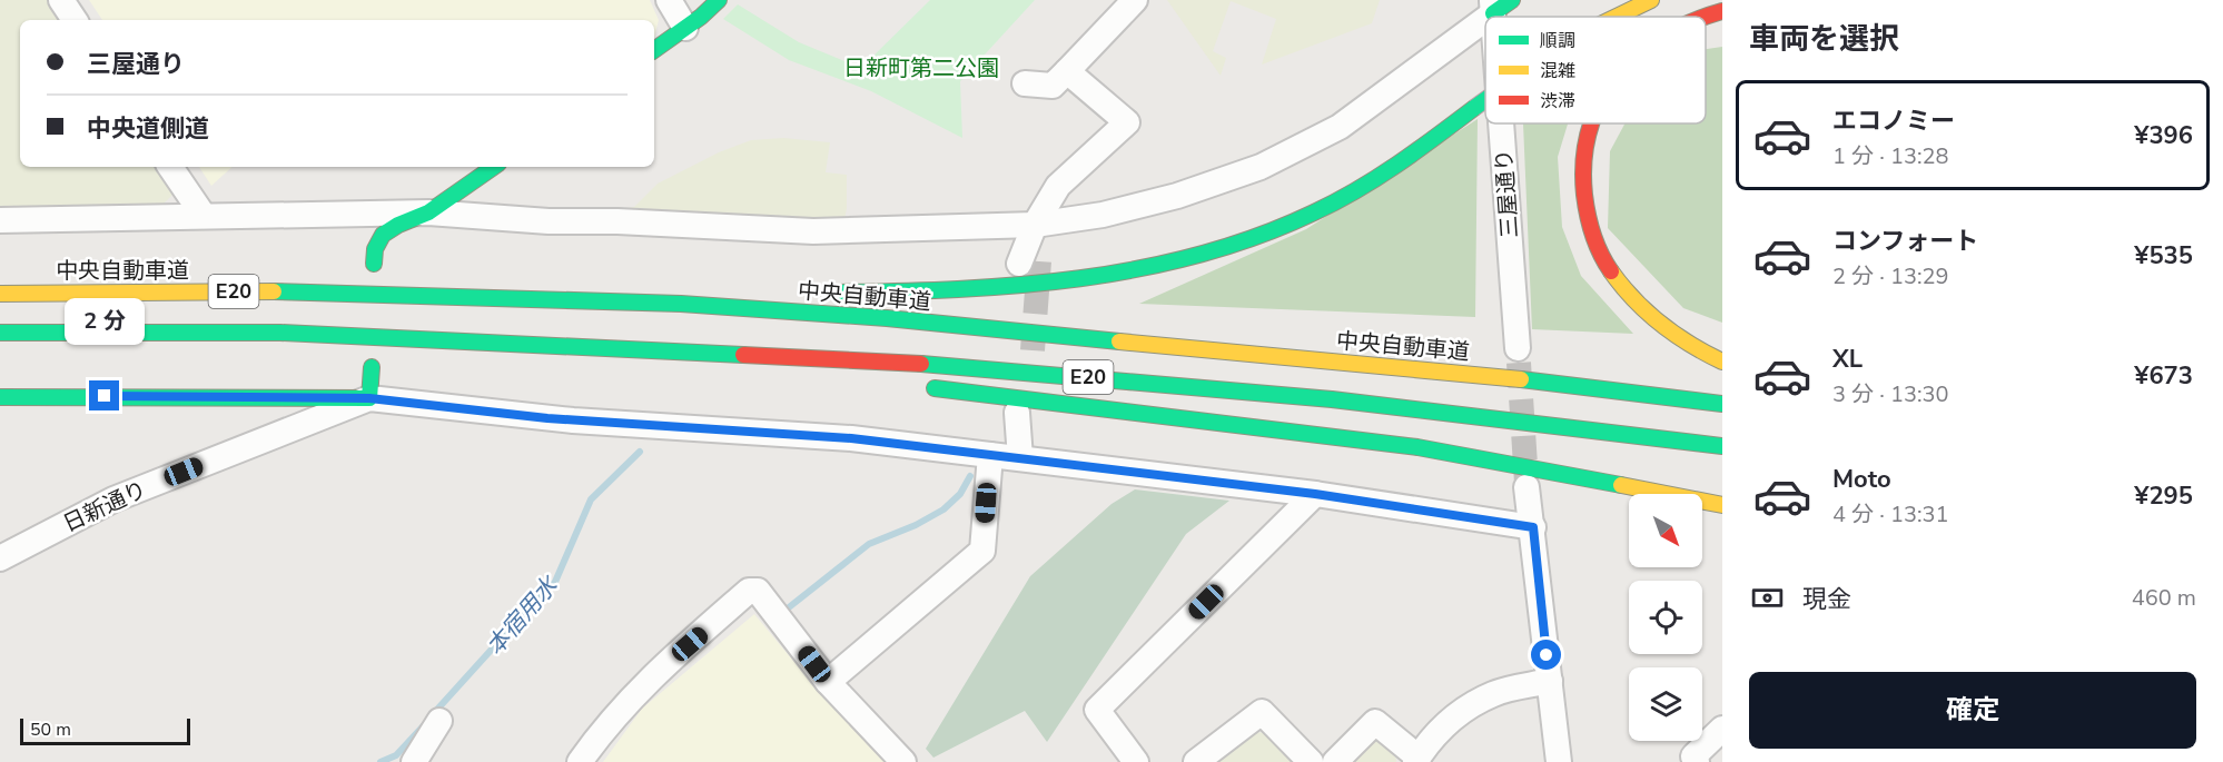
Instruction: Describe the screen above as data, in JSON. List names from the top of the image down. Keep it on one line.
{"streets":{"main road":["中央自動車道","E20"],"street":["三屋通り","日新通り"]},"water":["本宿用水"],"parks":["日新町第二公園"],"legend":["順調","混雑","渋滞"],"scale_bar":"50 m","north":"bottom right","page":{"heading":"車両を選択","banner":["三屋通り","中央道側道"],"list":[{"name":"エコノミー","note":"1 分 · 13:28","value":"¥396"},{"name":"コンフォート","note":"2 分 · 13:29","value":"¥535"},{"name":"XL","note":"3 分 · 13:30","value":"¥673"},{"name":"Moto","note":"4 分 · 13:31","value":"¥295"}],"bubble":"2 分","pay":["現金","460 m"],"buttons":"確定","scale":"50 m"}}
